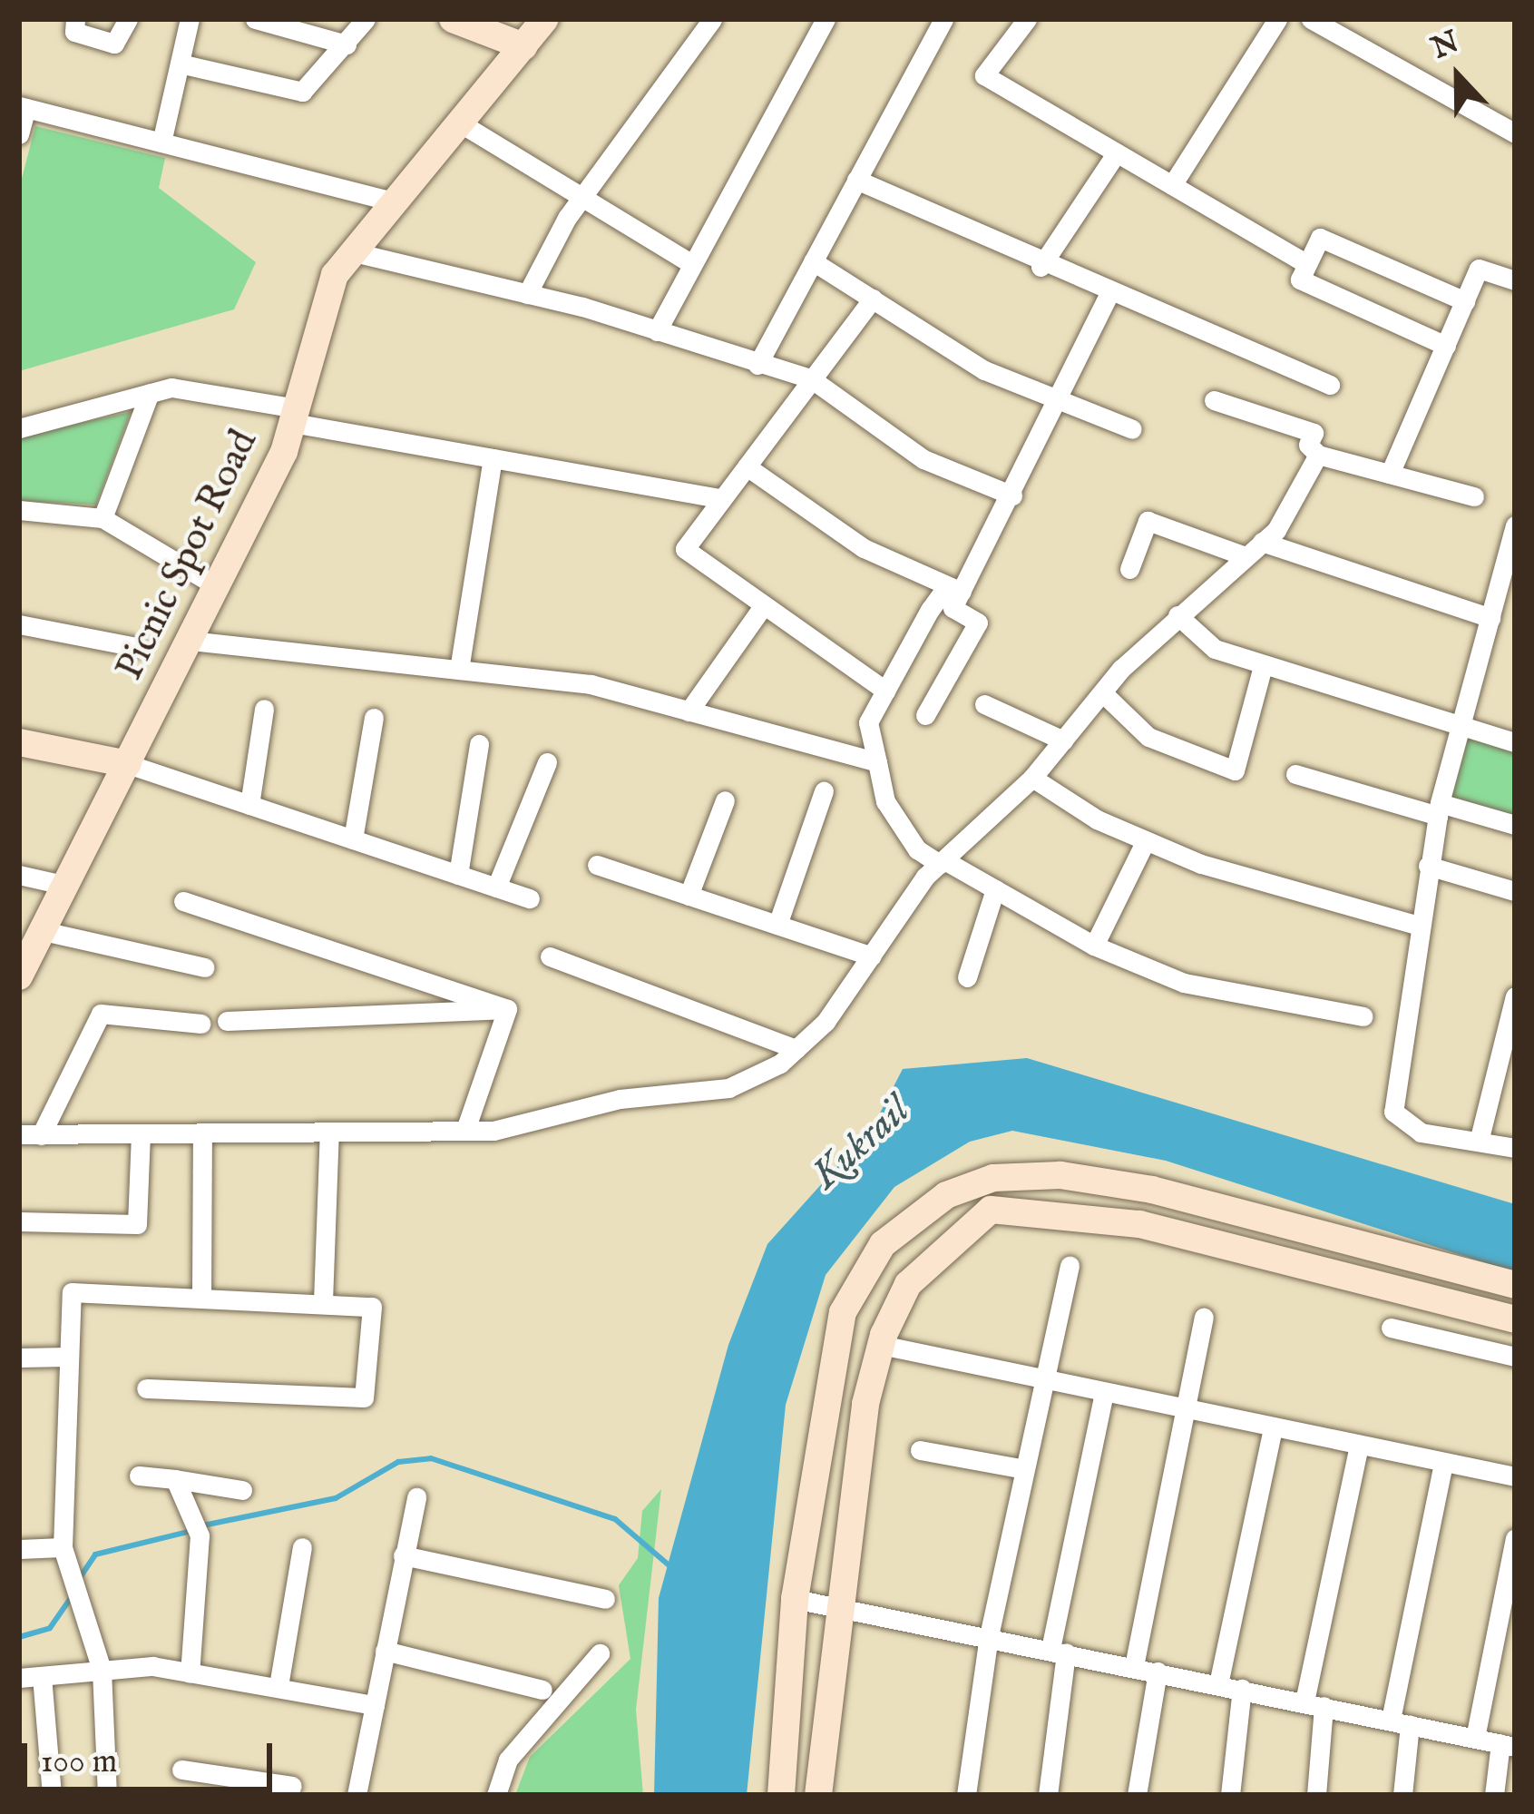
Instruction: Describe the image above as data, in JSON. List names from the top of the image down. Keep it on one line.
{"streets":{"street":["Picnic Spot Road"]},"water":["Kukrail"],"scale_bar":"100 m","north":"top"}
